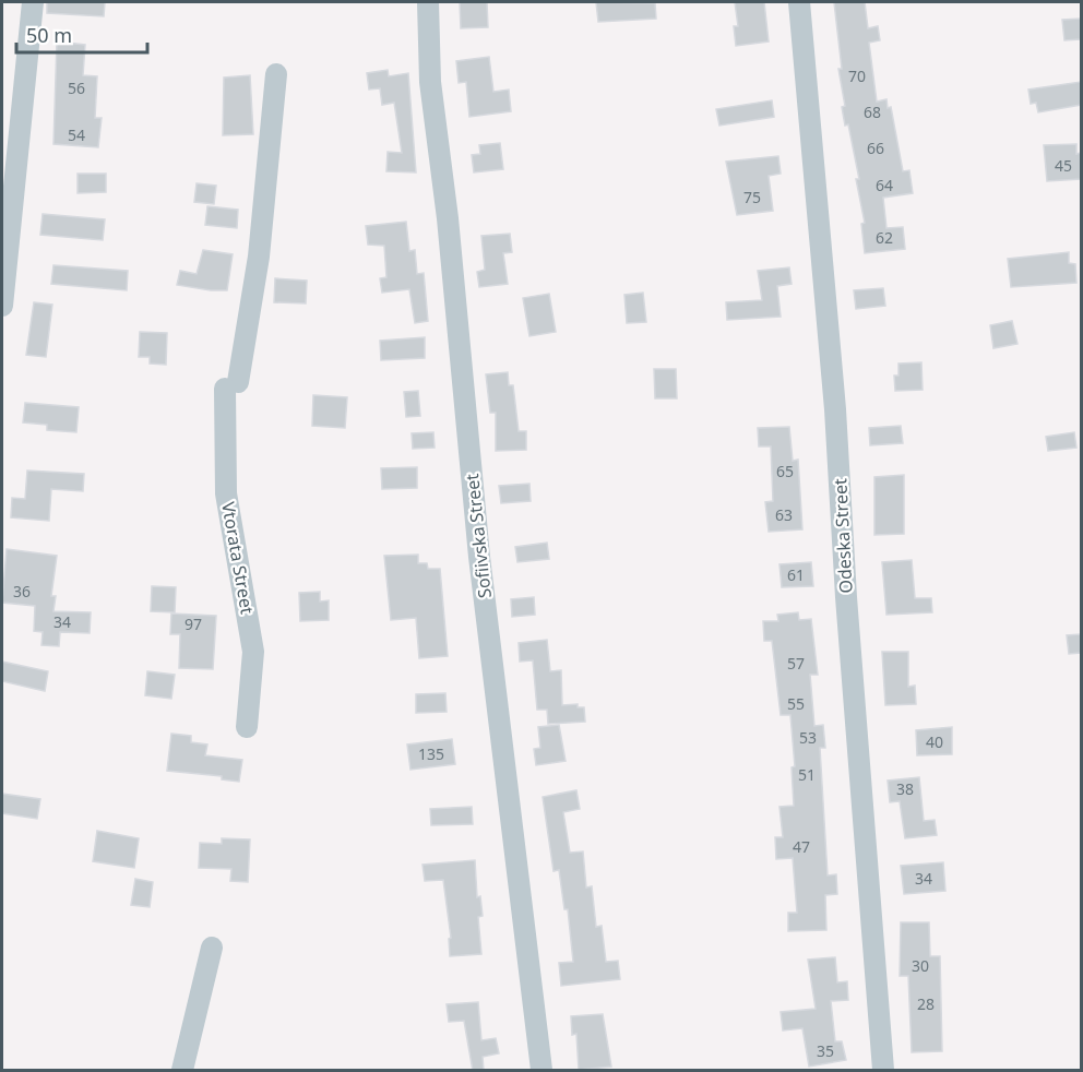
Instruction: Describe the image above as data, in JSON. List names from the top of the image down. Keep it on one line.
{"streets":{"street":["Sofiivska Street","Odeska Street","Vtorata Street"]},"house_numbers":["70","56","68","54","66","45","64","75","62","65","63","61","36","34","97","57","55","53","40","135","51","38","47","34","30","28","35"],"scale_bar":"50 m"}
